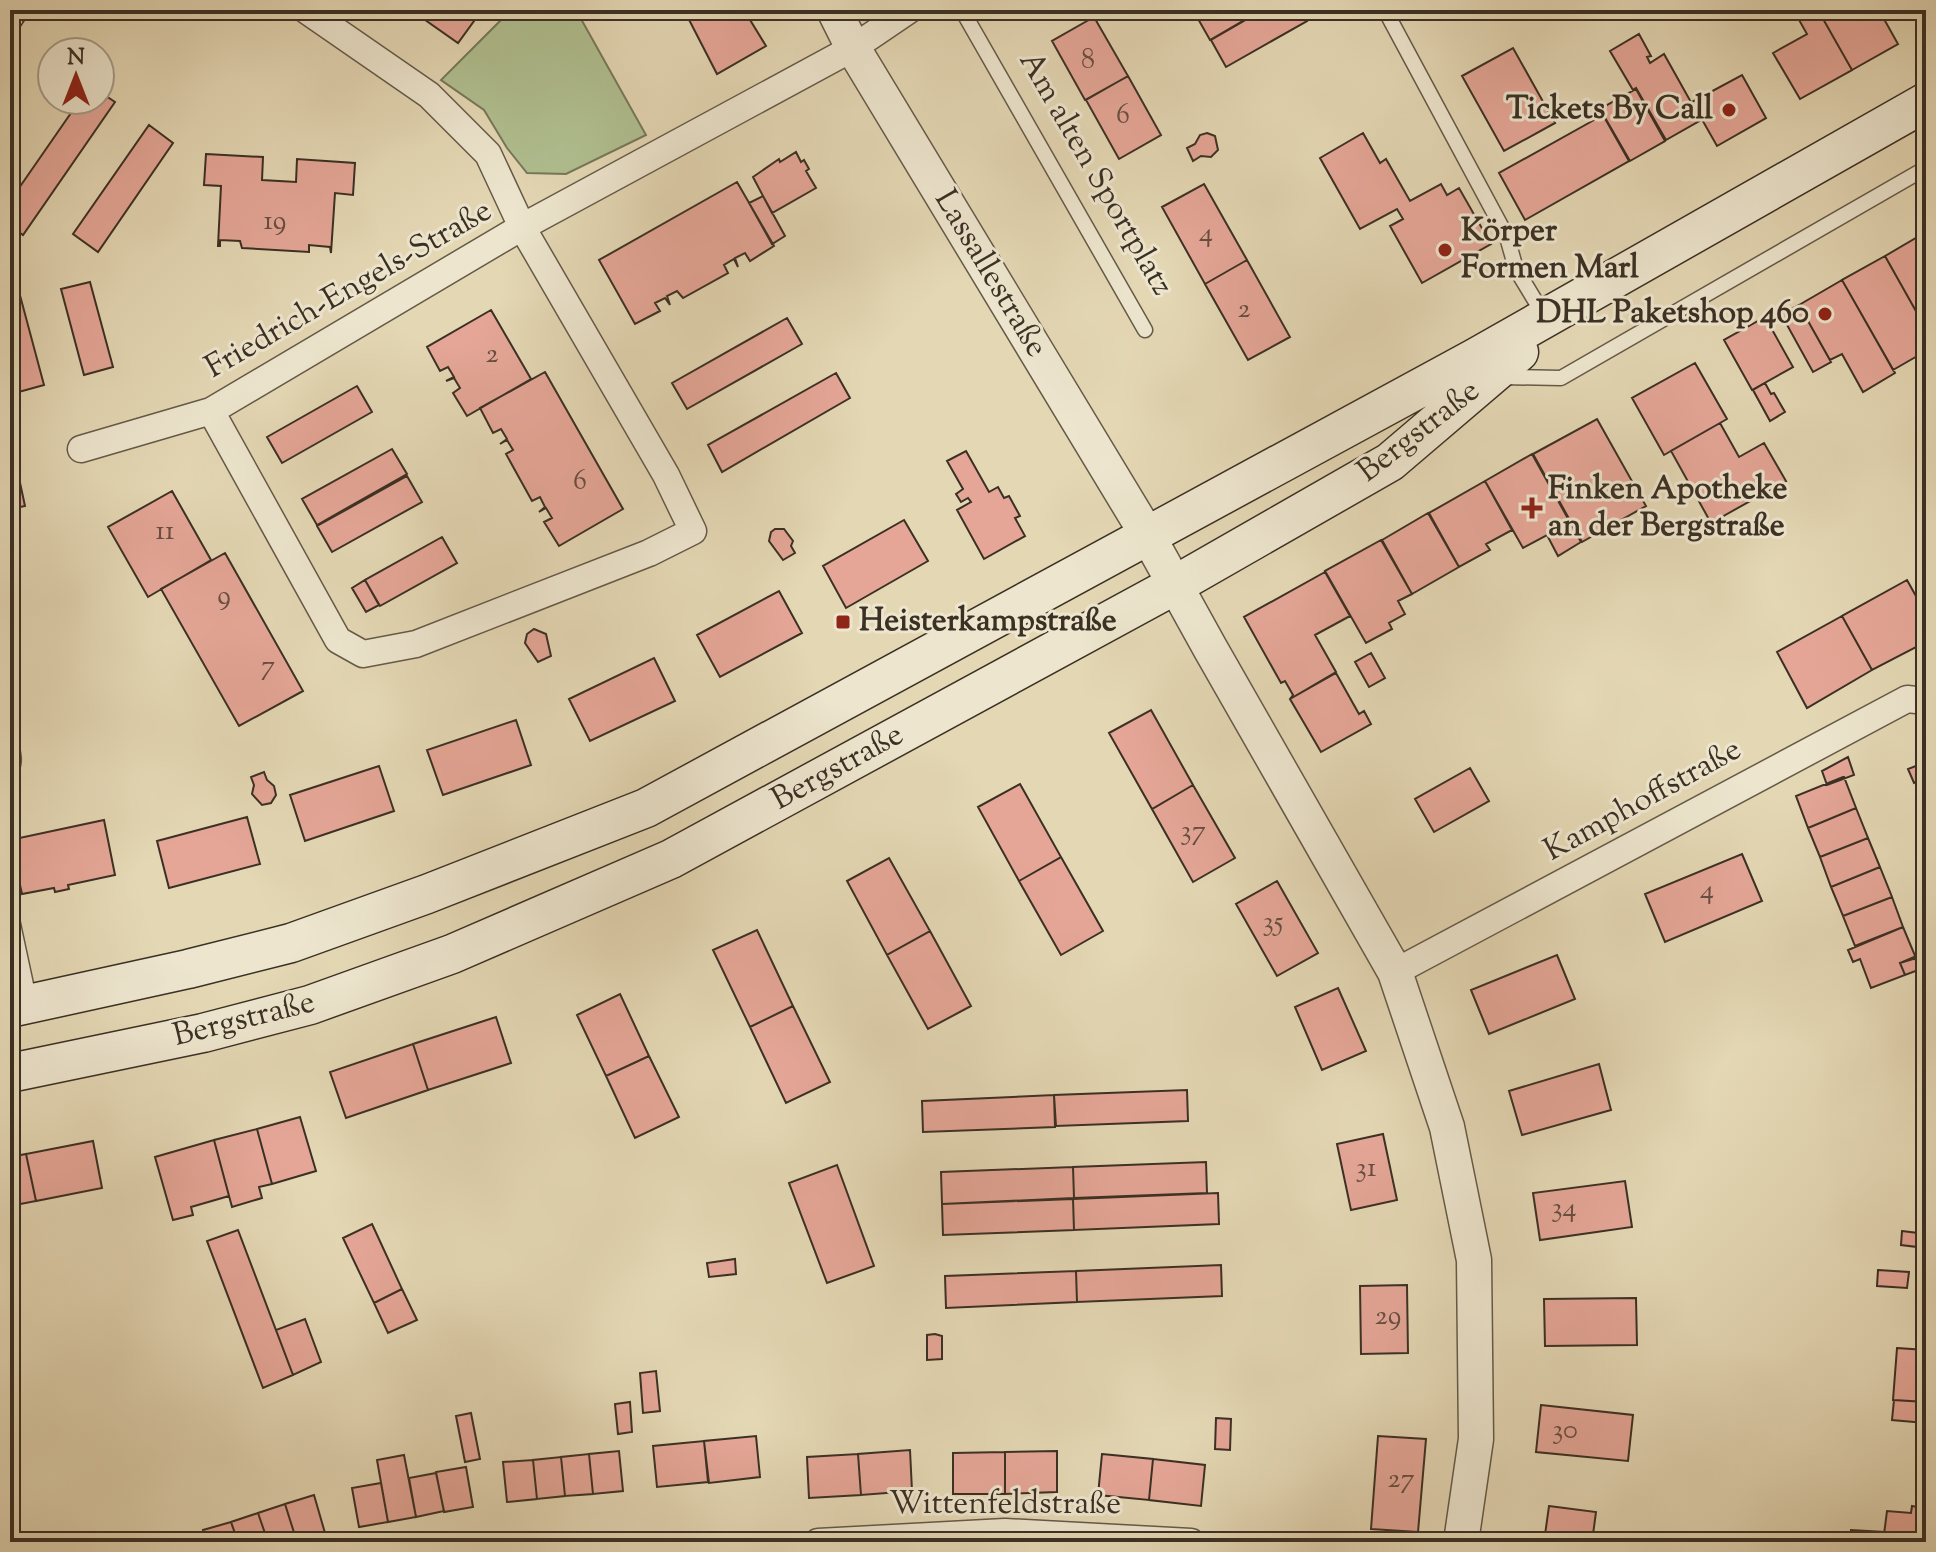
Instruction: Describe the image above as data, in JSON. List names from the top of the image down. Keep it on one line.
{"streets":{"main road":["Bergstraße"],"street":["Lassallestraße","Friedrich-Engels-Straße","Kamphoffstraße","Wittenfeldstraße"],"lane":["Am alten Sportplatz"]},"crossings":[["Lassallestraße","Friedrich-Engels-Straße"],["Lassallestraße","Bergstraße"]],"places":{"other":["Tickets By Call","Körper Formen Marl","DHL Paketshop 460"],"health":["Finken Apotheke an der Bergstraße"],"transit":["Heisterkampstraße"]},"house_numbers":["8","6","19","4","2","2","6","11","9","7","37","4","35","31","34","29","30","27"],"north":"top"}
